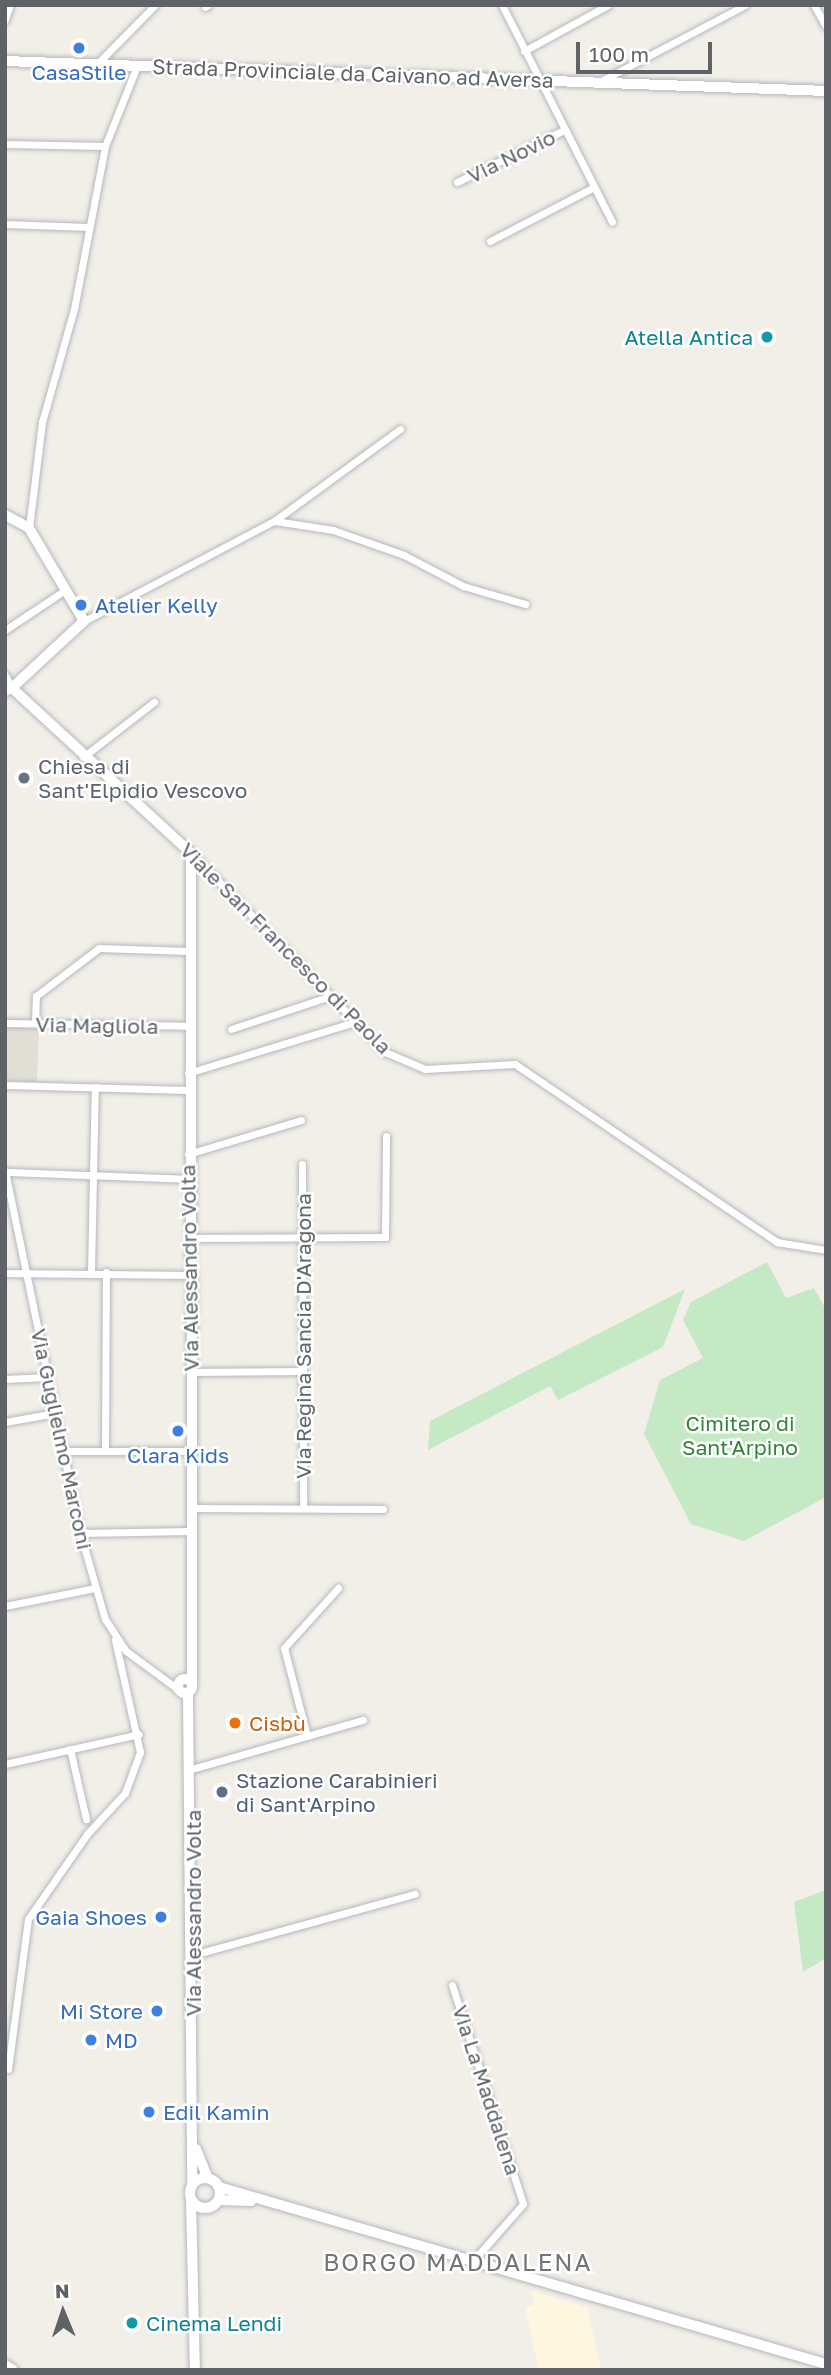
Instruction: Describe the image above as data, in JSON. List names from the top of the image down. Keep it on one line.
{"streets":{"street":["Strada Provinciale da Caivano ad Aversa","Via Novio","Viale San Francesco di Paola","Via Magliola","Via Alessandro Volta","Via Regina Sancia D'Aragona","Via Guglielmo Marconi","Via La Maddalena"]},"crossings":[["Viale San Francesco di Paola","Via Alessandro Volta"],["Via Magliola","Via Alessandro Volta"],["Via Alessandro Volta","Via Guglielmo Marconi"]],"districts":["BORGO MADDALENA"],"parks":["Cimitero di Sant'Arpino"],"places":["CasaStile","Atella Antica","Atelier Kelly","Chiesa di Sant'Elpidio Vescovo","Clara Kids","Cisbù","Stazione Carabinieri di Sant'Arpino","Gaia Shoes","Mi Store","MD","Edil Kamin","Cinema Lendi"],"scale_bar":"100 m","north":"top"}
